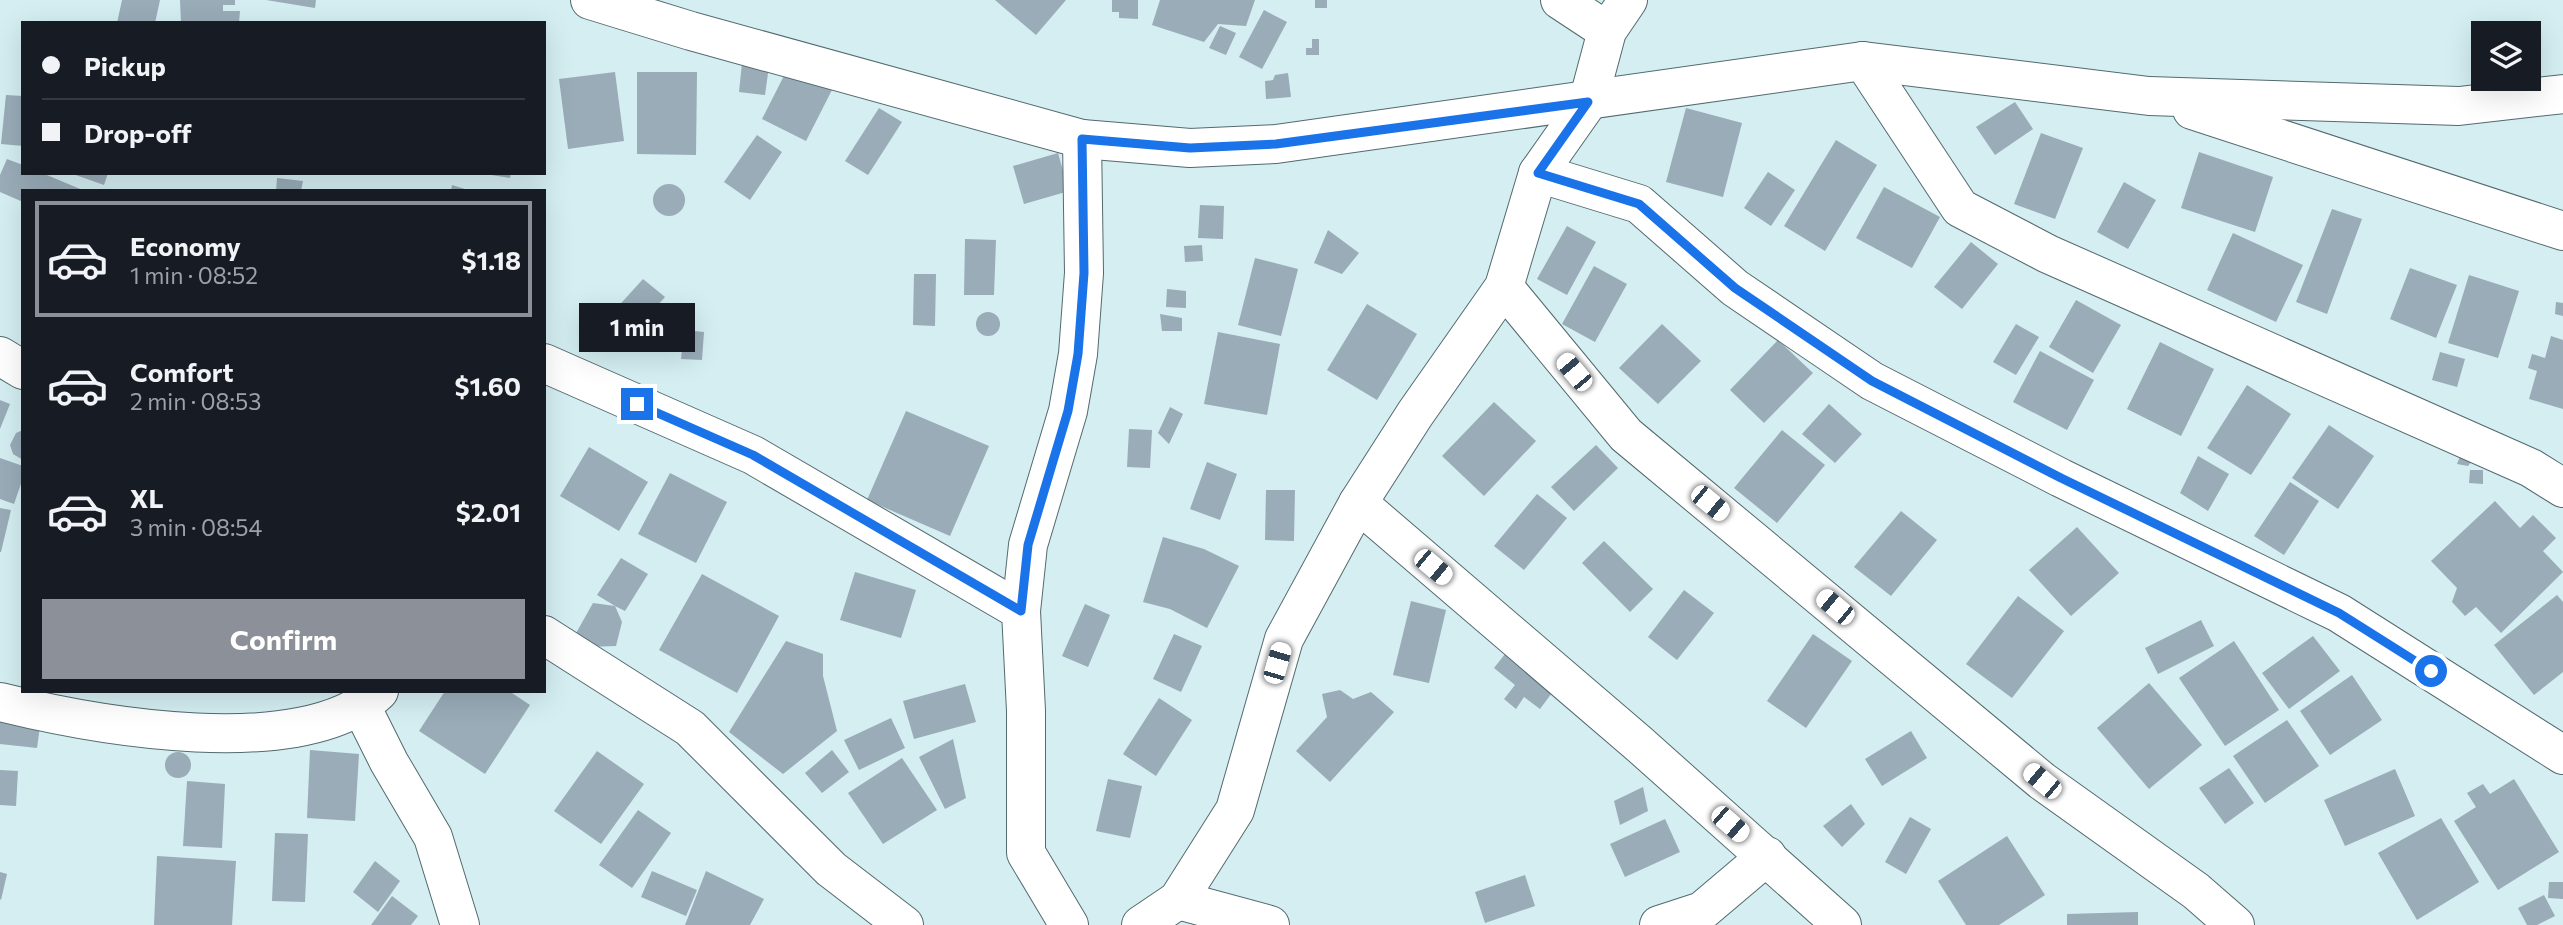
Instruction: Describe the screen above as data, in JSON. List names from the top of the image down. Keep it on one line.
{"page":{"banner":["Pickup","Drop-off"],"list":[{"name":"Economy","note":"1 min · 08:52","value":"$1.18"},{"name":"Comfort","note":"2 min · 08:53","value":"$1.60"},{"name":"XL","note":"3 min · 08:54","value":"$2.01"}],"bubble":"1 min","buttons":"Confirm"}}
